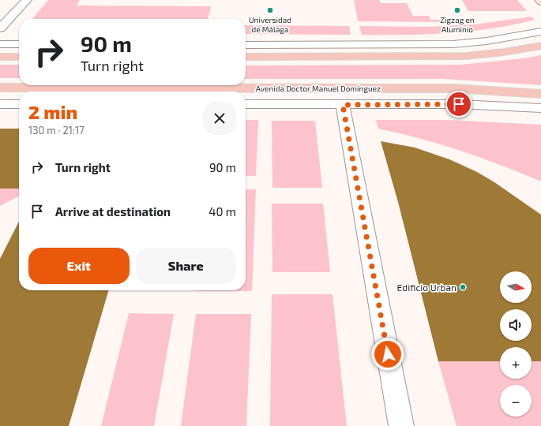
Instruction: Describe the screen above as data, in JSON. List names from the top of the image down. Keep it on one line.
{"streets":{"main road":["Avenida Doctor Manuel Domínguez"]},"places":["Universidad de Málaga","Zigzag en Aluminio","Edificio Urban"],"north":"right","page":{"turn":["90 m","Turn right"],"heading":["2 min","130 m · 21:17"],"list":[{"name":"Turn right","value":"90 m"},{"name":"Arrive at destination","value":"40 m"}],"buttons":["Exit","Share"],"map_buttons":["+","−"]}}
